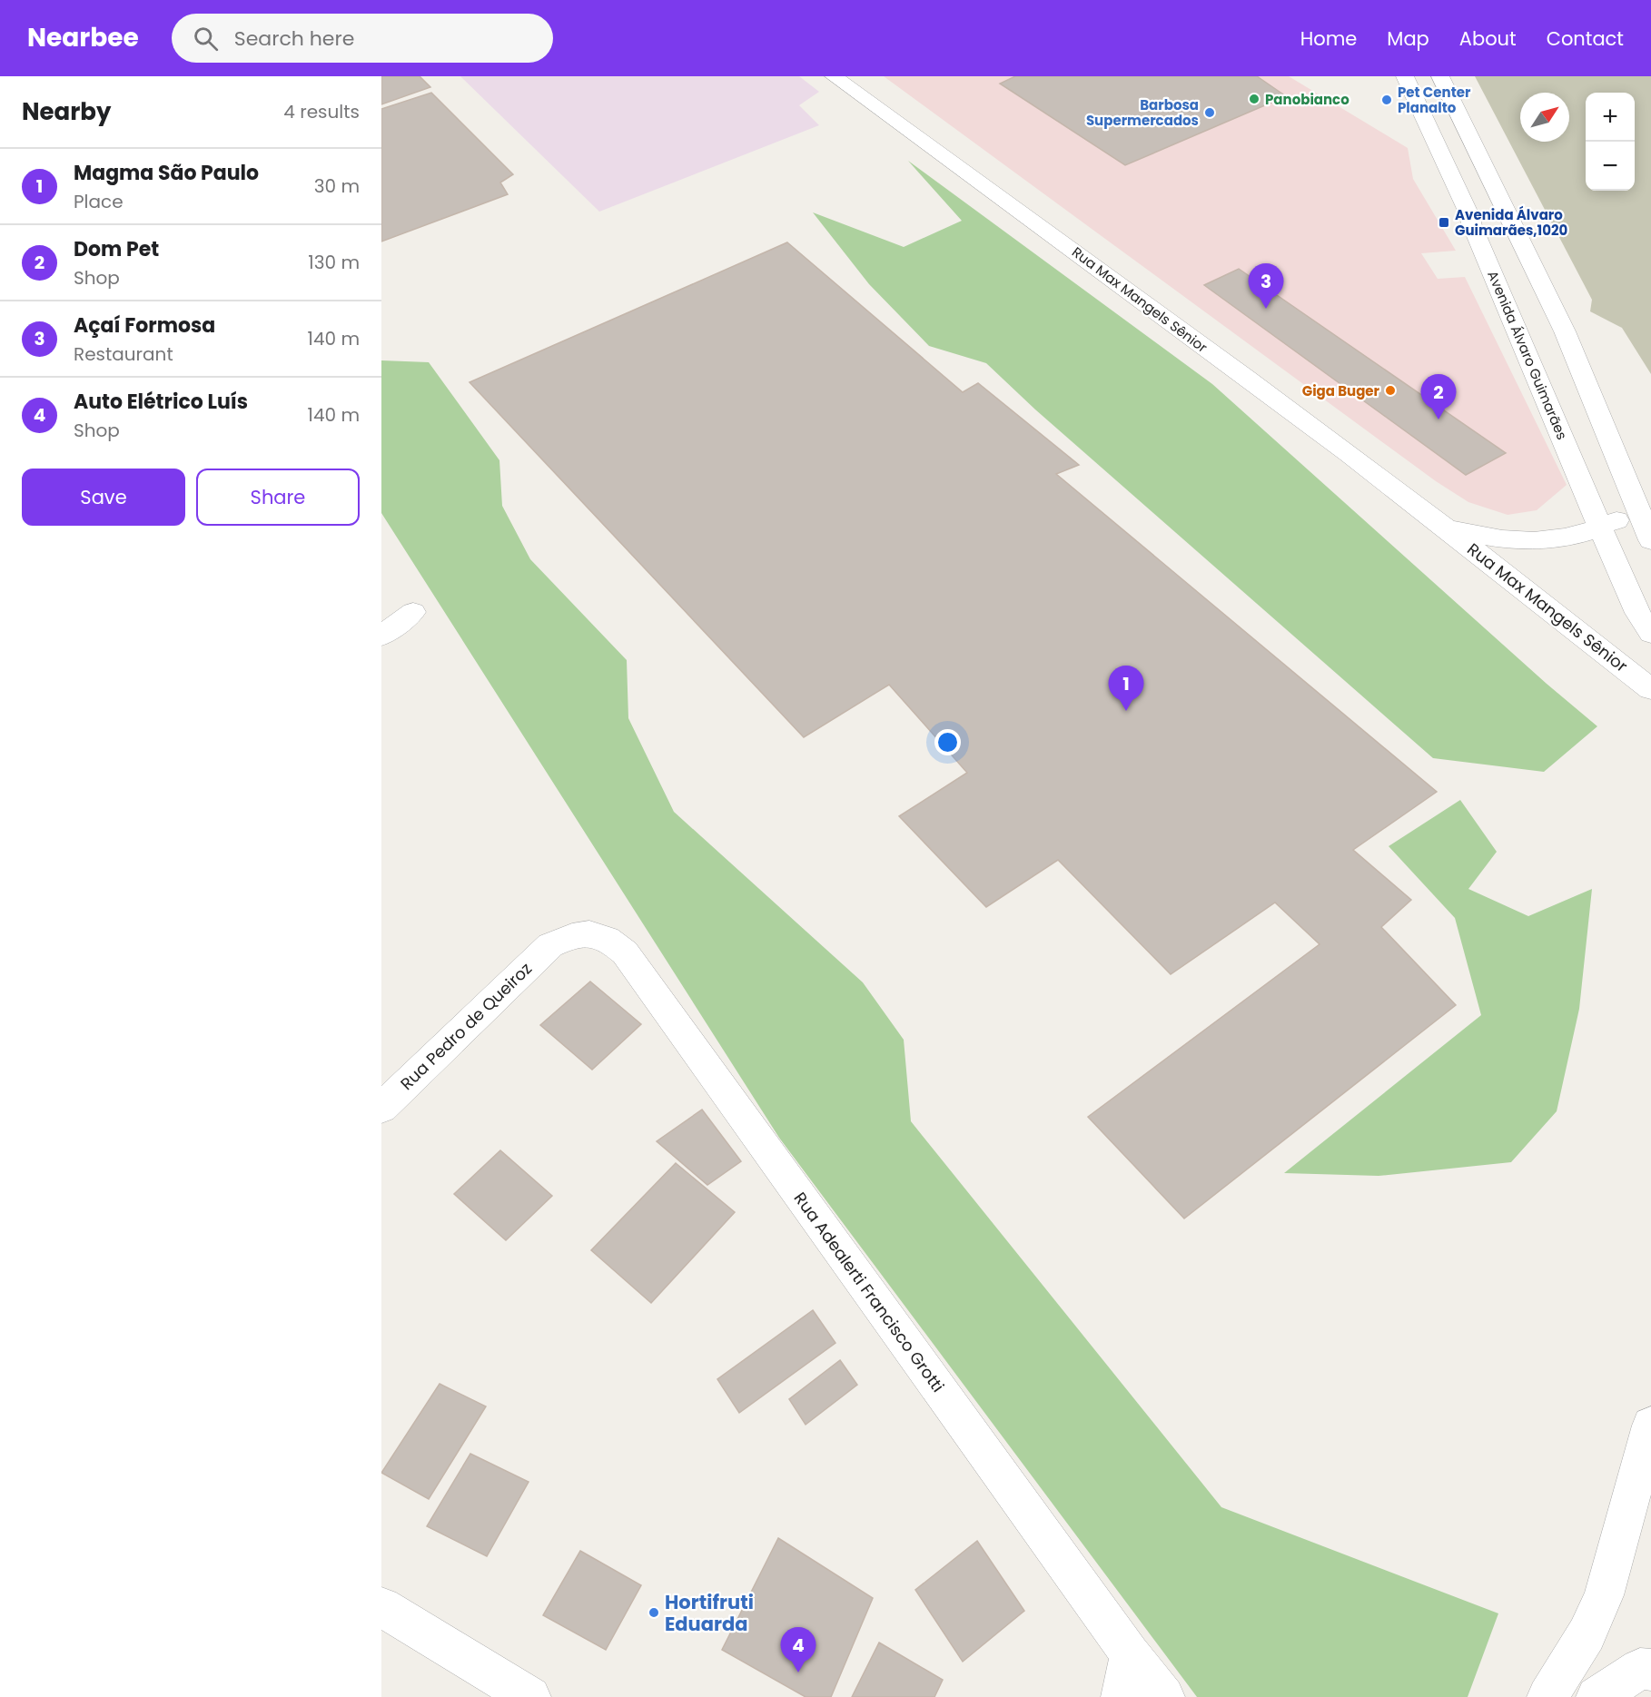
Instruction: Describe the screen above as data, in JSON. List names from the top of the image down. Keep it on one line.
{"streets":{"street":["Rua Max Mangels Sênior","Avenida Álvaro Guimarães","Rua Pedro de Queiroz","Rua Adealerti Francisco Grotti"]},"crossings":[["Rua Max Mangels Sênior","Avenida Álvaro Guimarães"],["Rua Pedro de Queiroz","Rua Adealerti Francisco Grotti"]],"places":{"other":["Panobianco","Pet Center Planalto","Barbosa Supermercados","Giga Buger","Hortifruti Eduarda"],"transit":["Avenida Álvaro Guimarães,1020"]},"north":"top right","page":{"header":"Nearbee","search":"Search here","nav":["Home","Map","About","Contact"],"heading":["Nearby","4 results"],"map_buttons":["+","−"],"list":[{"mark":"1","name":"Magma São Paulo","note":"Place","value":"30 m"},{"mark":"2","name":"Dom Pet","note":"Shop","value":"130 m"},{"mark":"3","name":"Açaí Formosa","note":"Restaurant","value":"140 m"},{"mark":"4","name":"Auto Elétrico Luís","note":"Shop","value":"140 m"}],"pins":["3","2","1","4"],"buttons":["Save","Share"]}}
